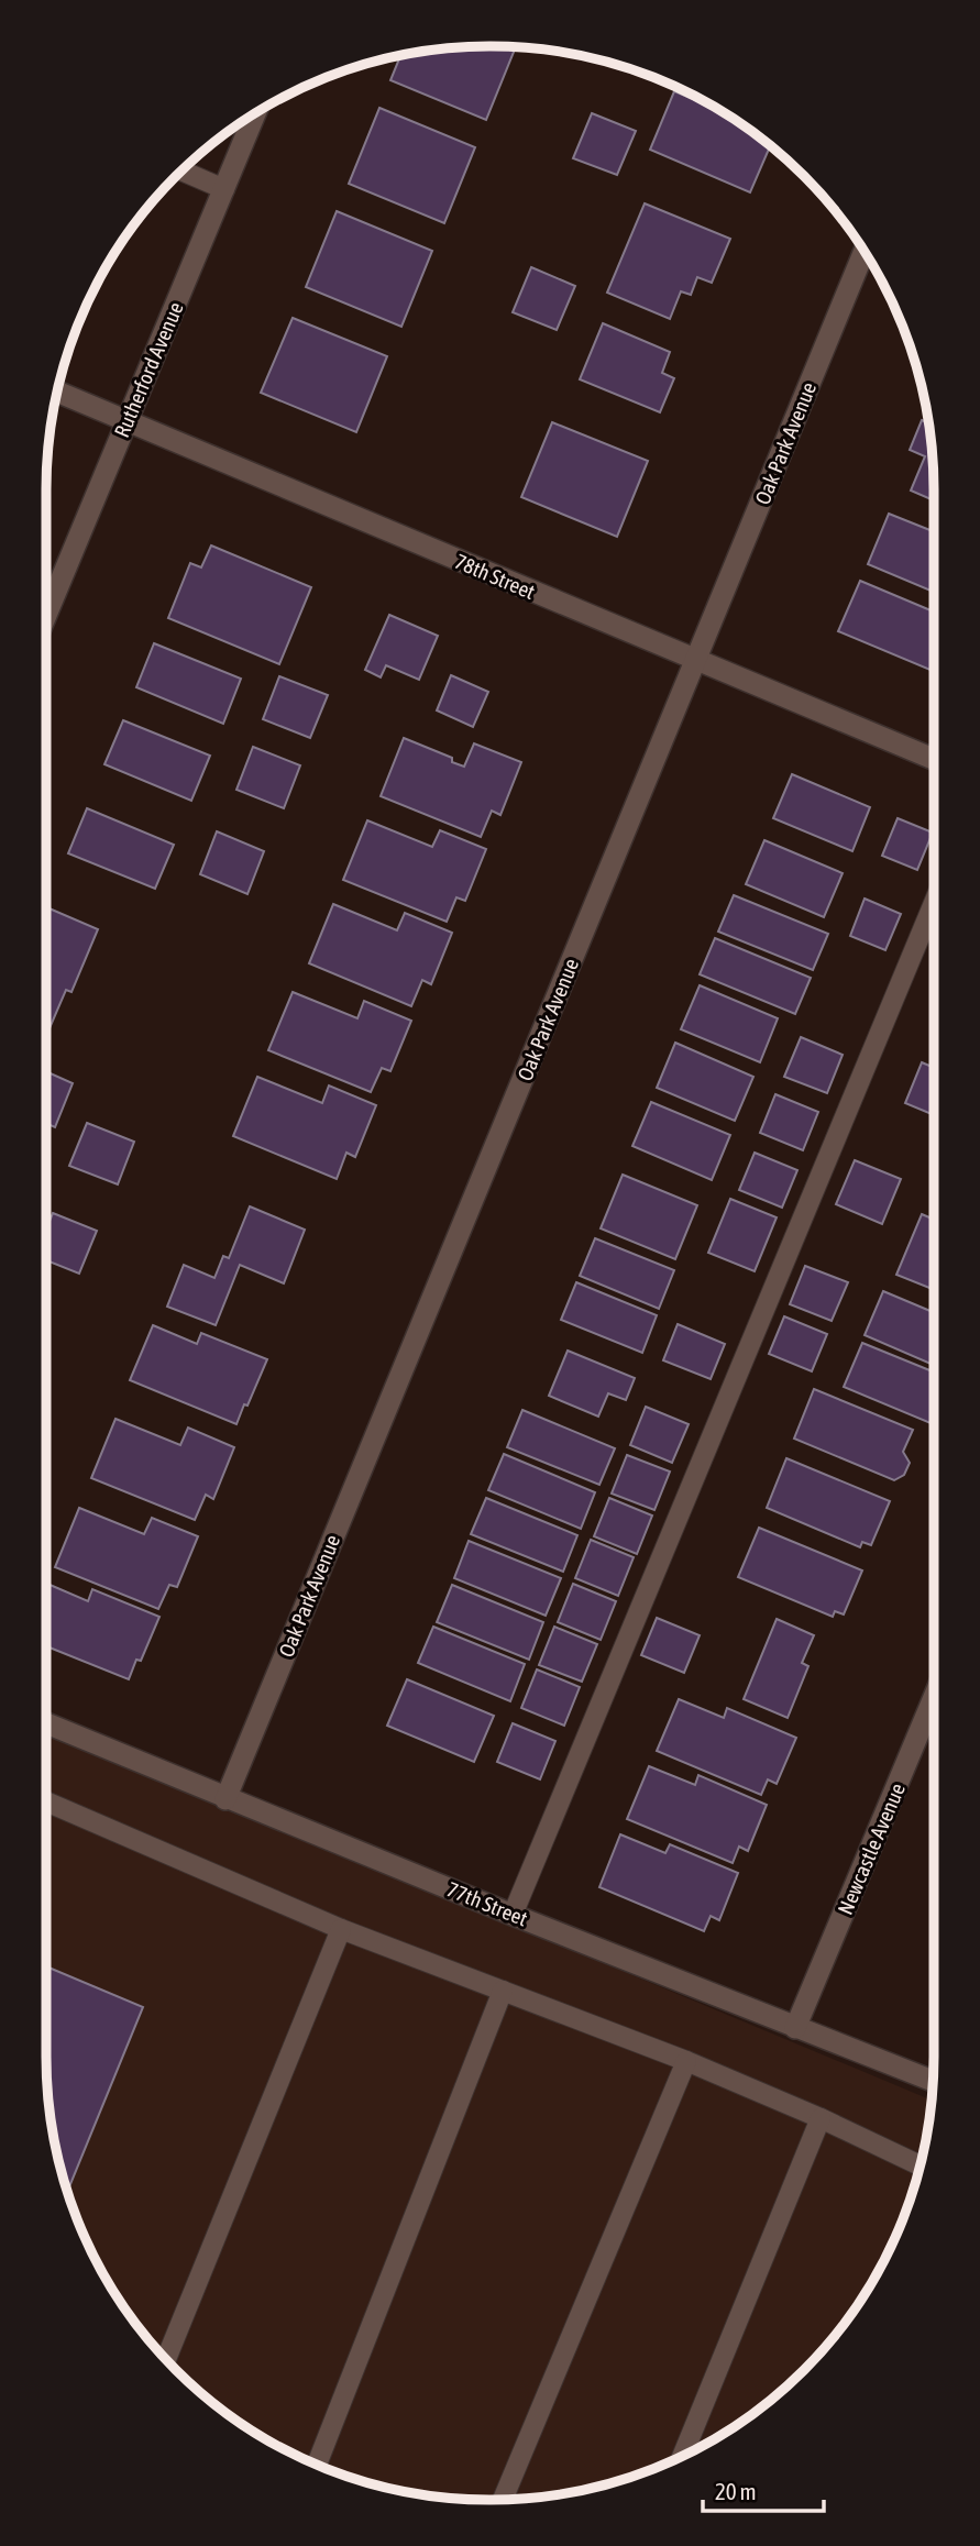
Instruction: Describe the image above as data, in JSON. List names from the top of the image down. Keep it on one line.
{"streets":{"street":["Rutherford Avenue","Oak Park Avenue","78th Street","Newcastle Avenue","77th Street"]},"crossings":[["Rutherford Avenue","78th Street"],["Oak Park Avenue","78th Street"],["Oak Park Avenue","77th Street"],["Newcastle Avenue","77th Street"]],"scale_bar":"20 m"}
